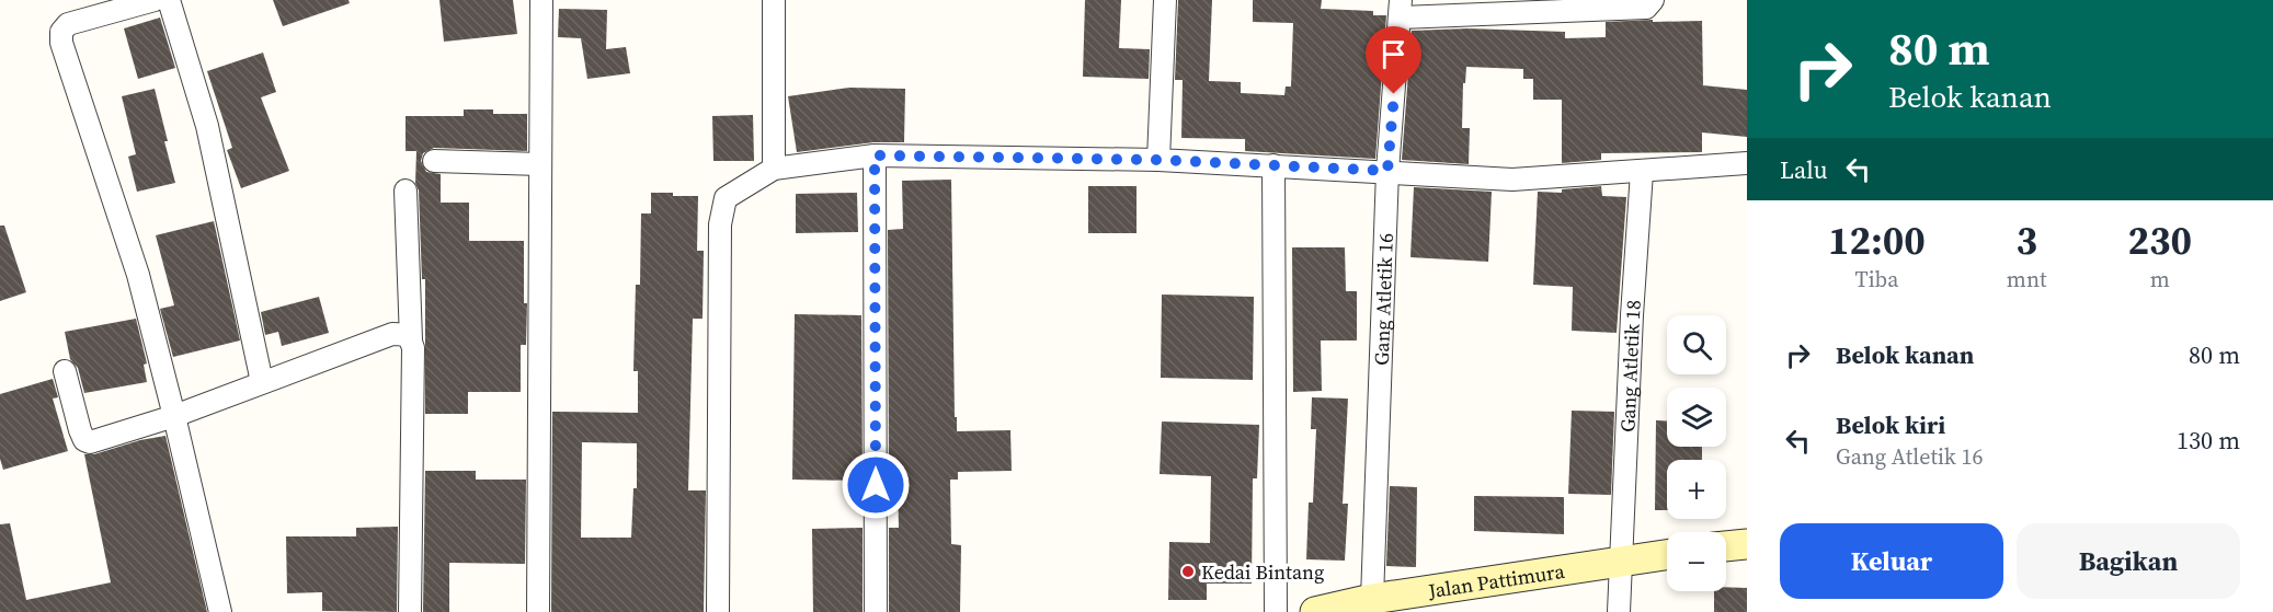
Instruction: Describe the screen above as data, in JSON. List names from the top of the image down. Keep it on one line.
{"streets":{"street":["Gang Atletik 16","Gang Atletik 18","Jalan Pattimura"]},"crossings":[["Gang Atletik 16","Jalan Pattimura"],["Gang Atletik 18","Jalan Pattimura"]],"places":["Kedai Bintang"],"page":{"turn":["80 m","Belok kanan"],"then":"Lalu","eta":["12:00","Tiba","3","mnt","230","m"],"list":[{"name":"Belok kanan","value":"80 m"},{"name":"Belok kiri","note":"Gang Atletik 16","value":"130 m"}],"map_buttons":["+","−"],"buttons":["Keluar","Bagikan"]}}
